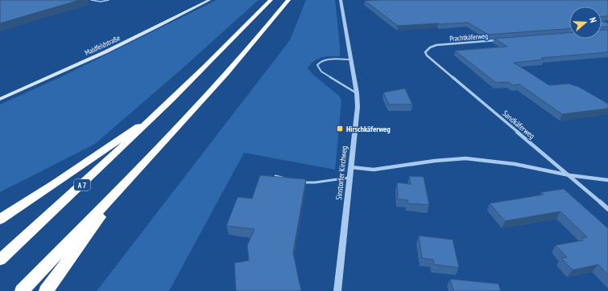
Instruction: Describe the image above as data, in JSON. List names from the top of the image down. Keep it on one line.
{"streets":{"highway":["A 7"],"main road":["Maldfeldstraße"],"street":["Prachtkäferweg","Sandkäferweg","Sinstorfer Kirchweg"]},"crossings":[["Prachtkäferweg","Sandkäferweg"]],"places":{"transit":["Hirschkäferweg"]},"north":"right"}
